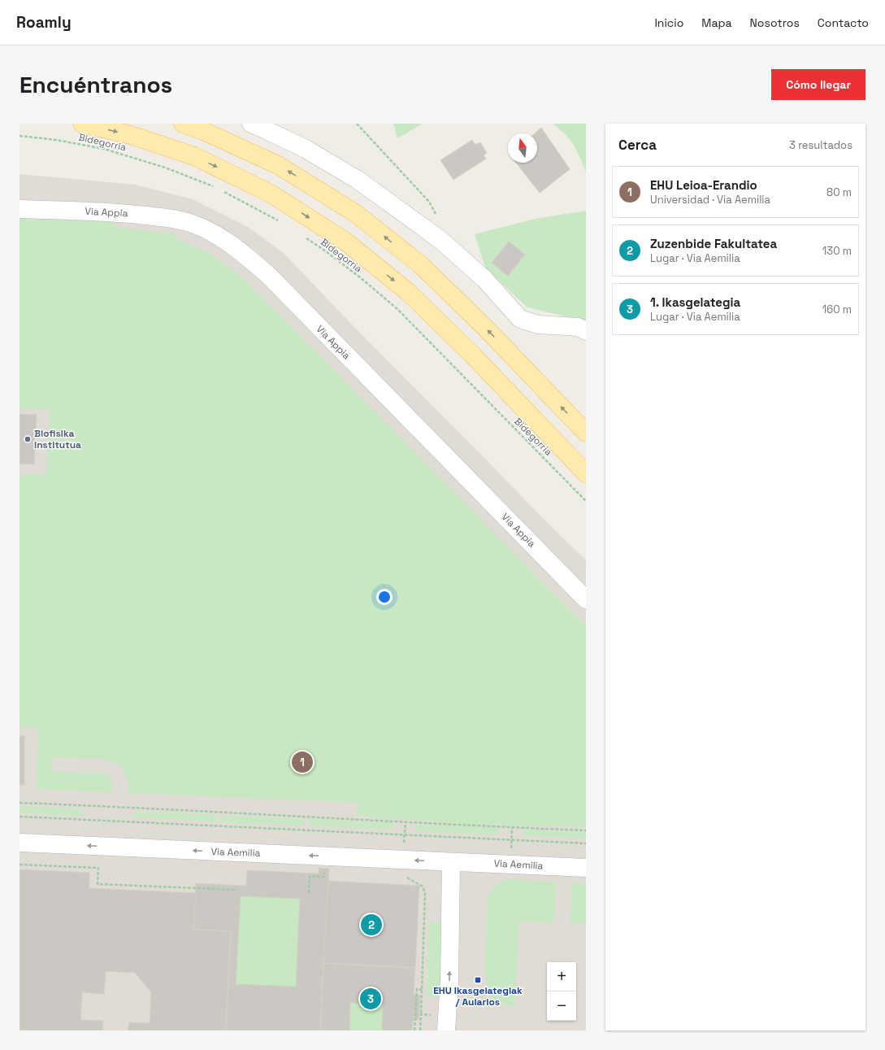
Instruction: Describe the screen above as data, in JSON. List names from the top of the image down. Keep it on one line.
{"streets":{"street":["Via Appia","Via Aemilia"],"path":["Bidegorria"]},"one_way":["Via Aemilia"],"places":{"other":["Biofisika Institutua"],"transit":["EHU Ikasgelategiak / Aularios"]},"north":"top","page":{"header":"Roamly","nav":["Inicio","Mapa","Nosotros","Contacto"],"buttons":"Cómo llegar","title":"Encuéntranos","heading":["Cerca","3 resultados"],"list":[{"mark":"1","name":"EHU Leioa-Erandio","note":"Universidad · Via Aemilia","value":"80 m"},{"mark":"2","name":"Zuzenbide Fakultatea","note":"Lugar · Via Aemilia","value":"130 m"},{"mark":"3","name":"1. Ikasgelategia","note":"Lugar · Via Aemilia","value":"160 m"}],"pins":["1","2","3"],"map_buttons":["+","−"]}}
